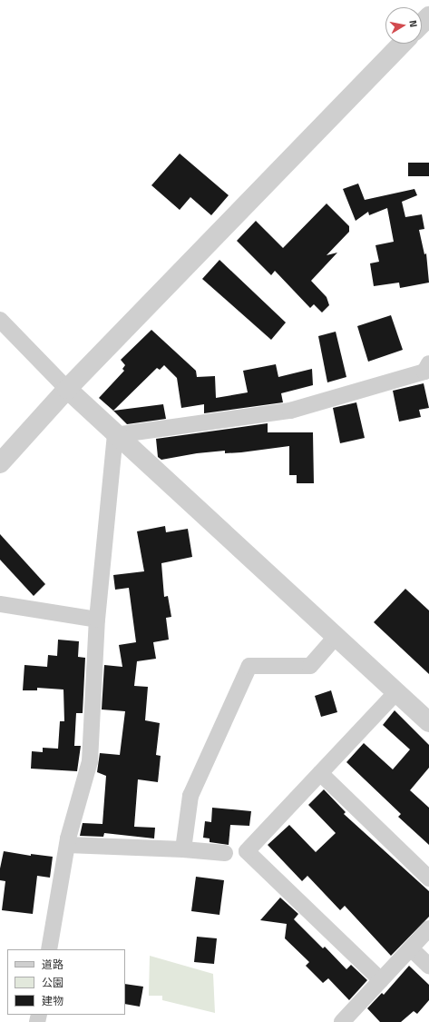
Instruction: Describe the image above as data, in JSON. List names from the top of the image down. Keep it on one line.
{"legend":["道路","公園","建物"],"north":"right"}
